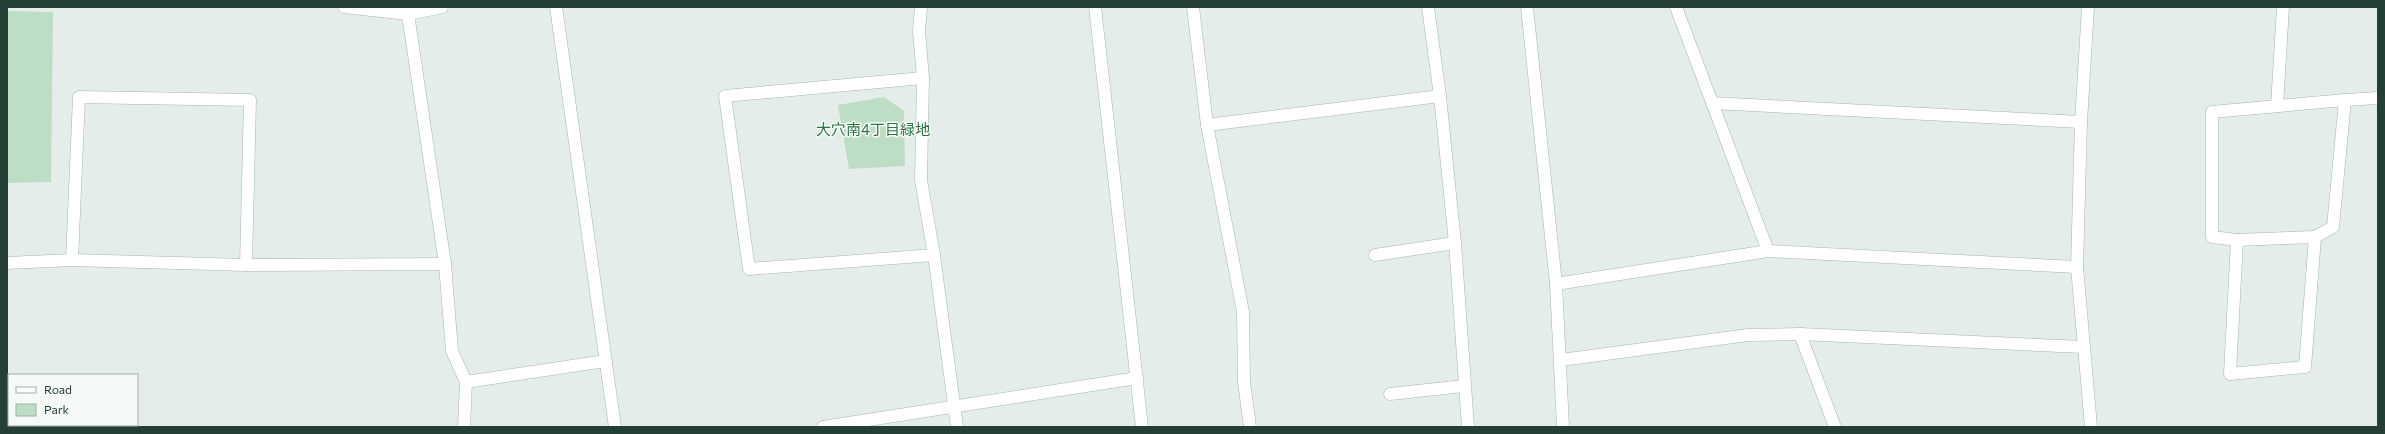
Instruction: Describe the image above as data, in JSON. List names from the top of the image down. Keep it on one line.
{"parks":["大穴南4丁目緑地"],"legend":["Road","Park"]}
